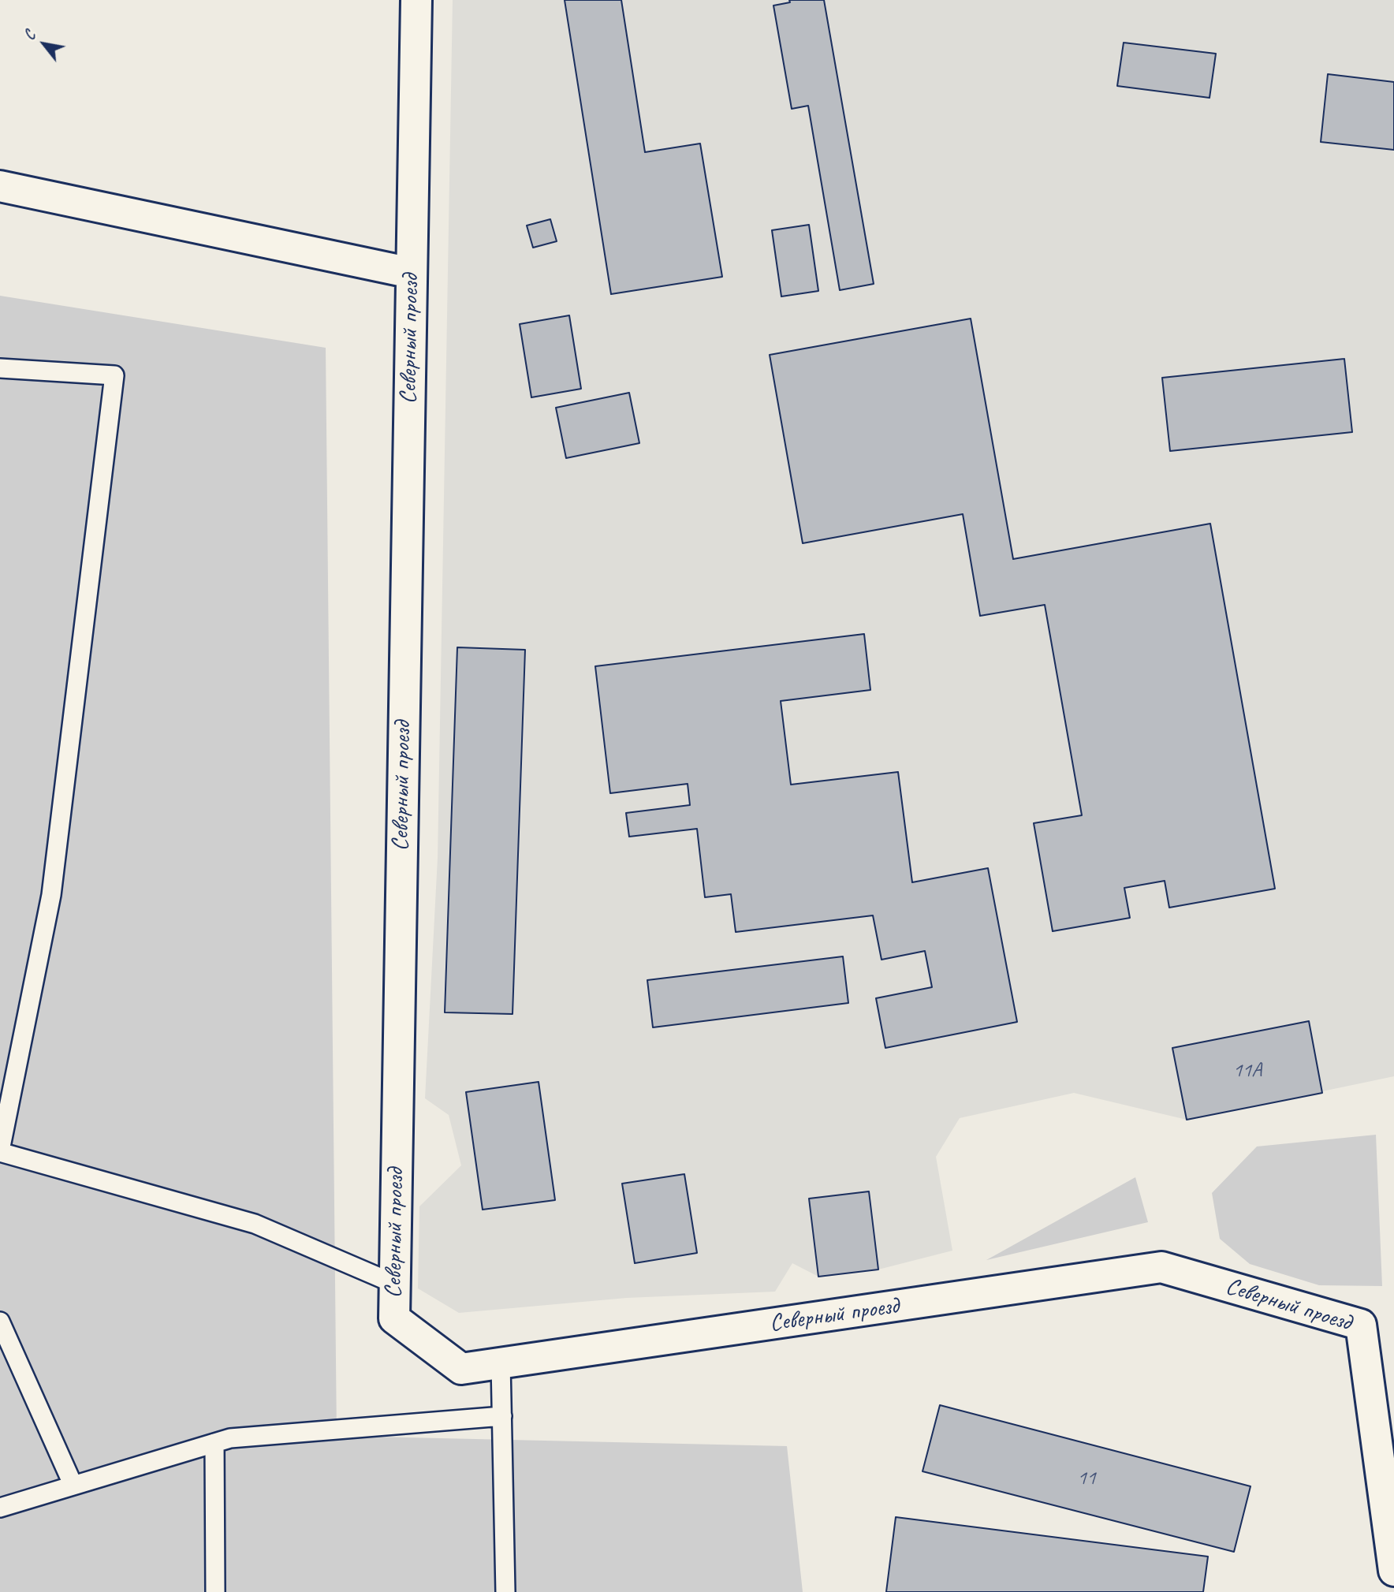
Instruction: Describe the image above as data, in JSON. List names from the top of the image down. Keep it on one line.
{"streets":{"street":["Северный проезд"]},"house_numbers":["11А","11"],"north":"top left"}
